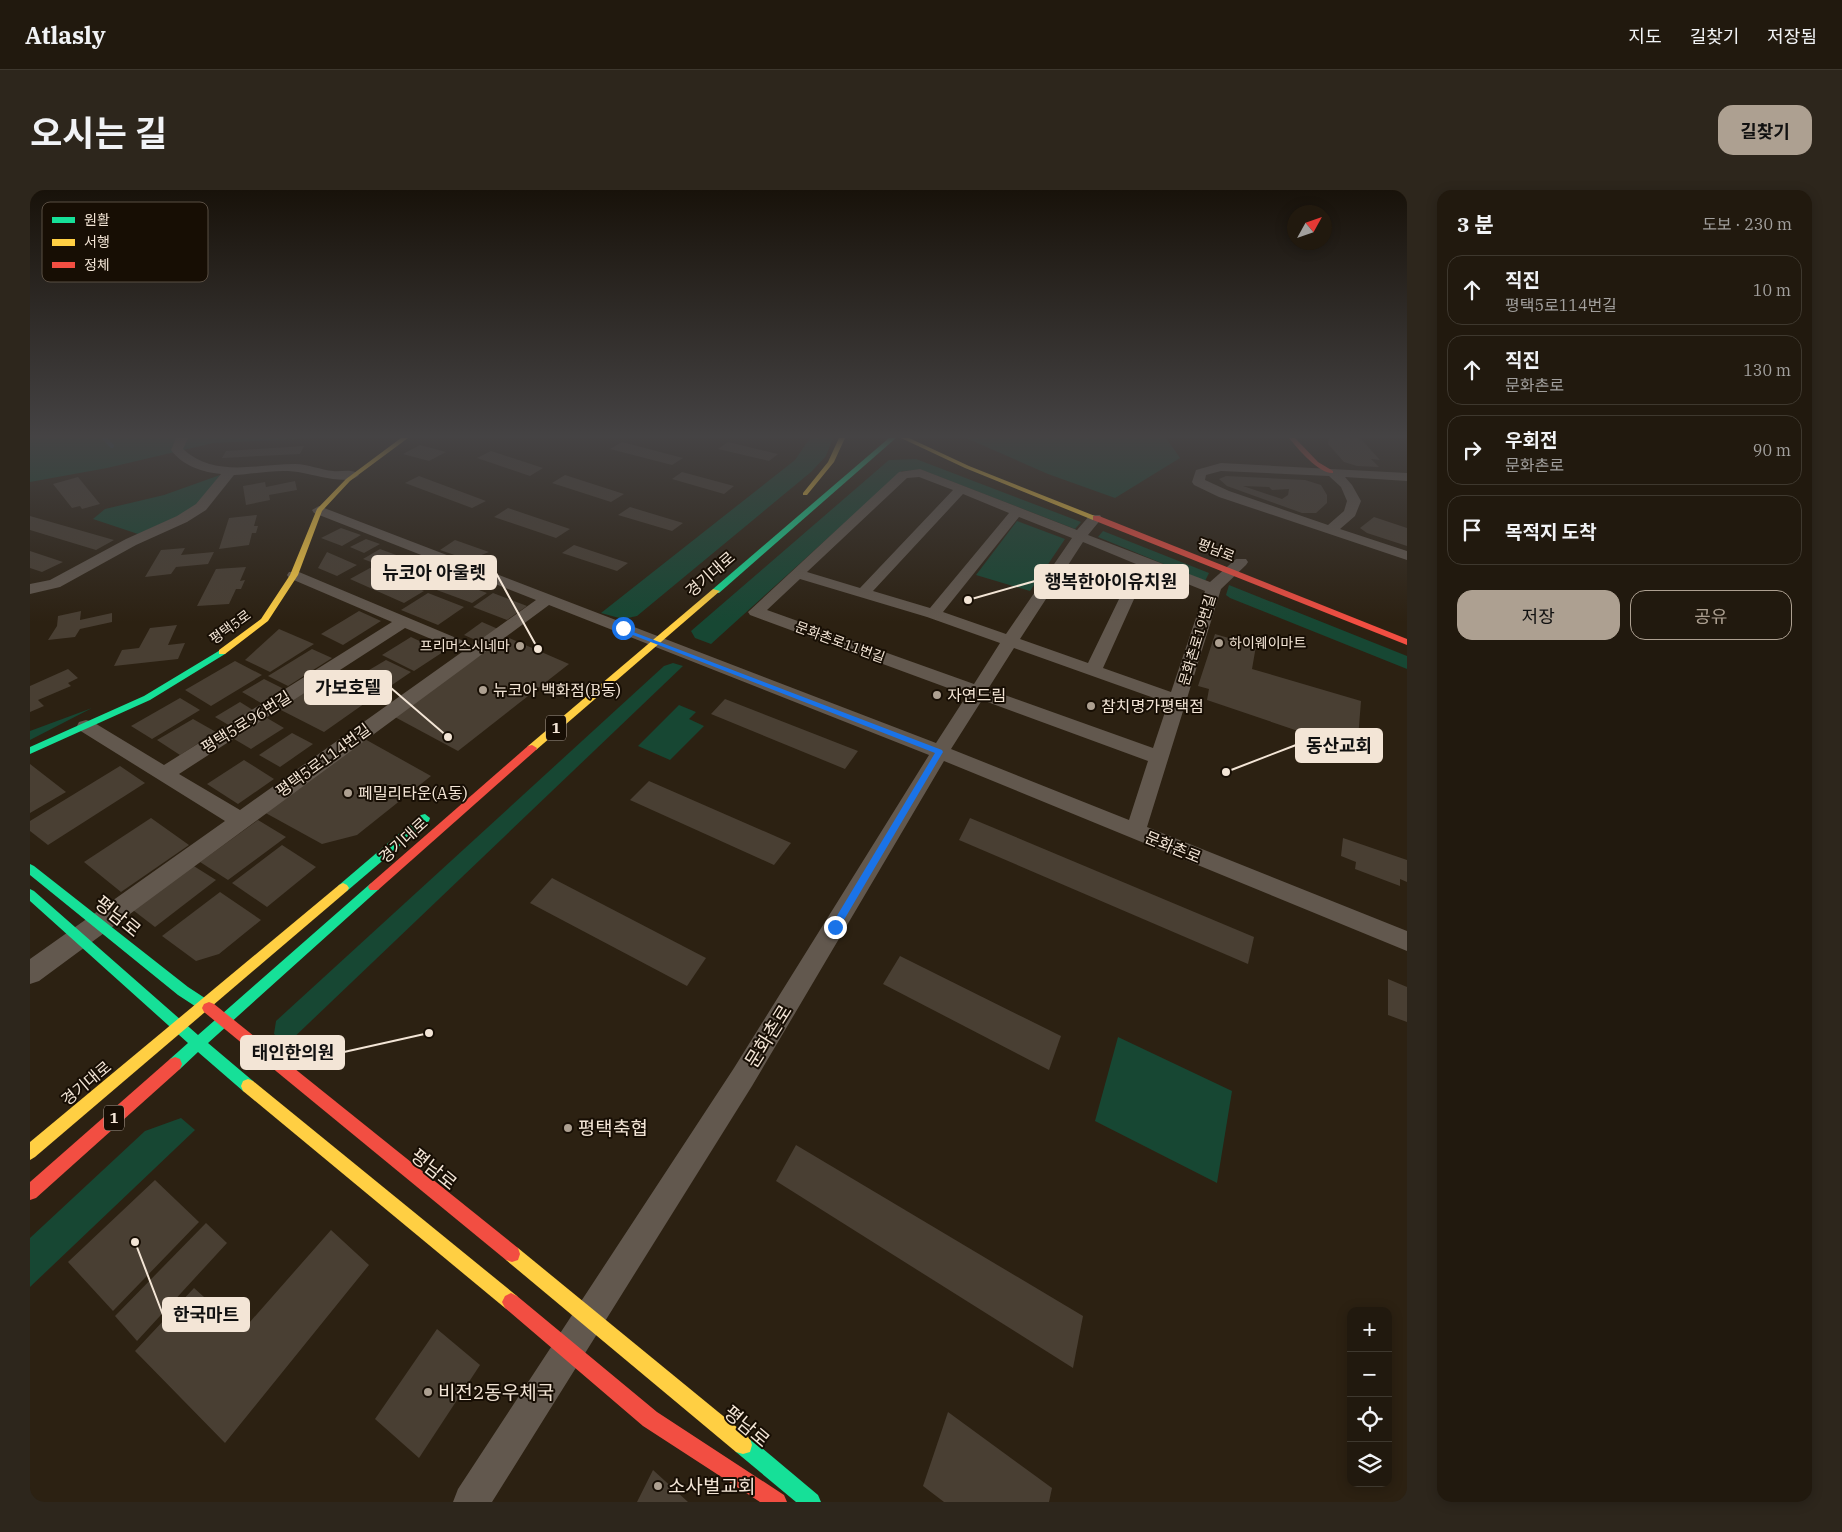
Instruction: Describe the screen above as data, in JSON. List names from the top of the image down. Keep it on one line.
{"streets":{"main road":["평남로","경기대로","평택5로","1"],"street":["문화촌로19번길","문화촌로11번길","평택5로96번길","평택5로114번길","문화촌로"]},"crossings":[["평남로","경기대로"],["평남로","평택5로114번길"],["평남로","문화촌로"],["경기대로","문화촌로"],["문화촌로19번길","문화촌로11번길"],["문화촌로19번길","문화촌로"]],"places":["행복한아이유치원","하이웨이마트","프리머스시네마","뉴코아 아울렛","뉴코아 백화점(B동)","자연드림","참치명가평택점","가보호텔","동산교회","페밀리타운(A동)","태인한의원","평택축협","한국마트","비전2동우체국","소사벌교회"],"legend":["원활","서행","정체"],"north":"top right","page":{"header":"Atlasly","nav":["지도","길찾기","저장됨"],"title":"오시는 길","buttons":["길찾기",["저장","공유"]],"heading":["3 분","도보 · 230 m"],"list":[["직진","평택5로114번길","10 m"],["직진","문화촌로","130 m"],["우회전","문화촌로","90 m"],"목적지 도착"],"map_buttons":["+","−"]}}
